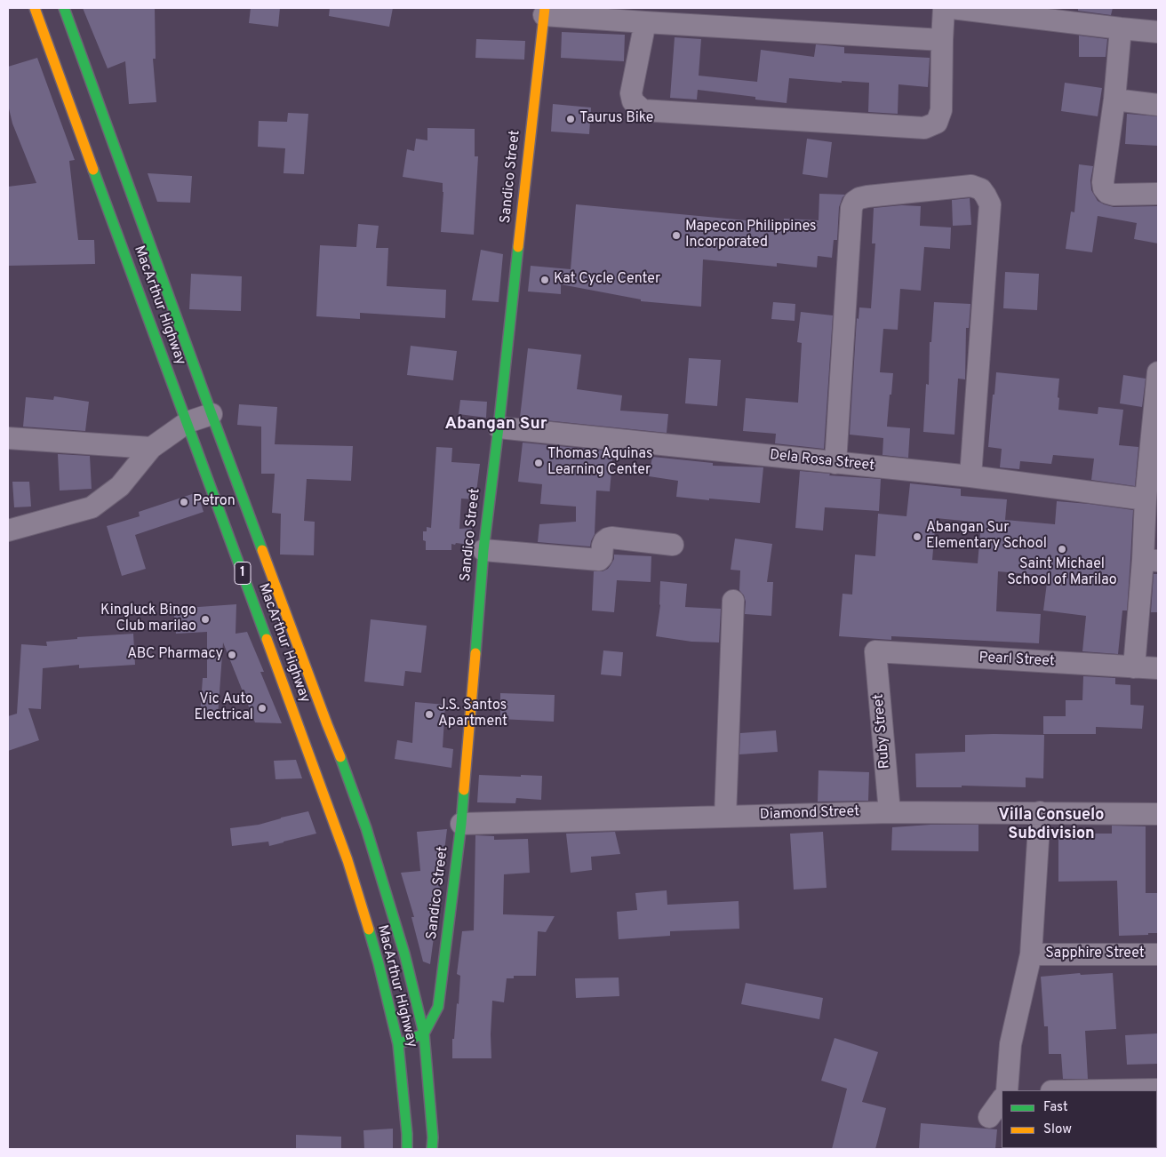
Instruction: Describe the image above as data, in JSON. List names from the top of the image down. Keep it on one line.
{"streets":{"main road":["Sandico Street","MacArthur Highway","1"],"street":["Dela Rosa Street","Pearl Street","Ruby Street","Diamond Street","Sapphire Street"]},"crossings":[["Sandico Street","MacArthur Highway"],["Sandico Street","Dela Rosa Street"],["Sandico Street","Diamond Street"],["Pearl Street","Ruby Street"],["Ruby Street","Diamond Street"]],"districts":["Abangan Sur","Villa Consuelo Subdivision"],"places":["Taurus Bike","Mapecon Philippines Incorporated","Kat Cycle Center","Thomas Aquinas Learning Center","Petron","Abangan Sur Elementary School","Saint Michael School of Marilao","Kingluck Bingo Club marilao","ABC Pharmacy","Vic Auto Electrical","J.S. Santos Apartment"],"legend":["Fast","Slow"]}
